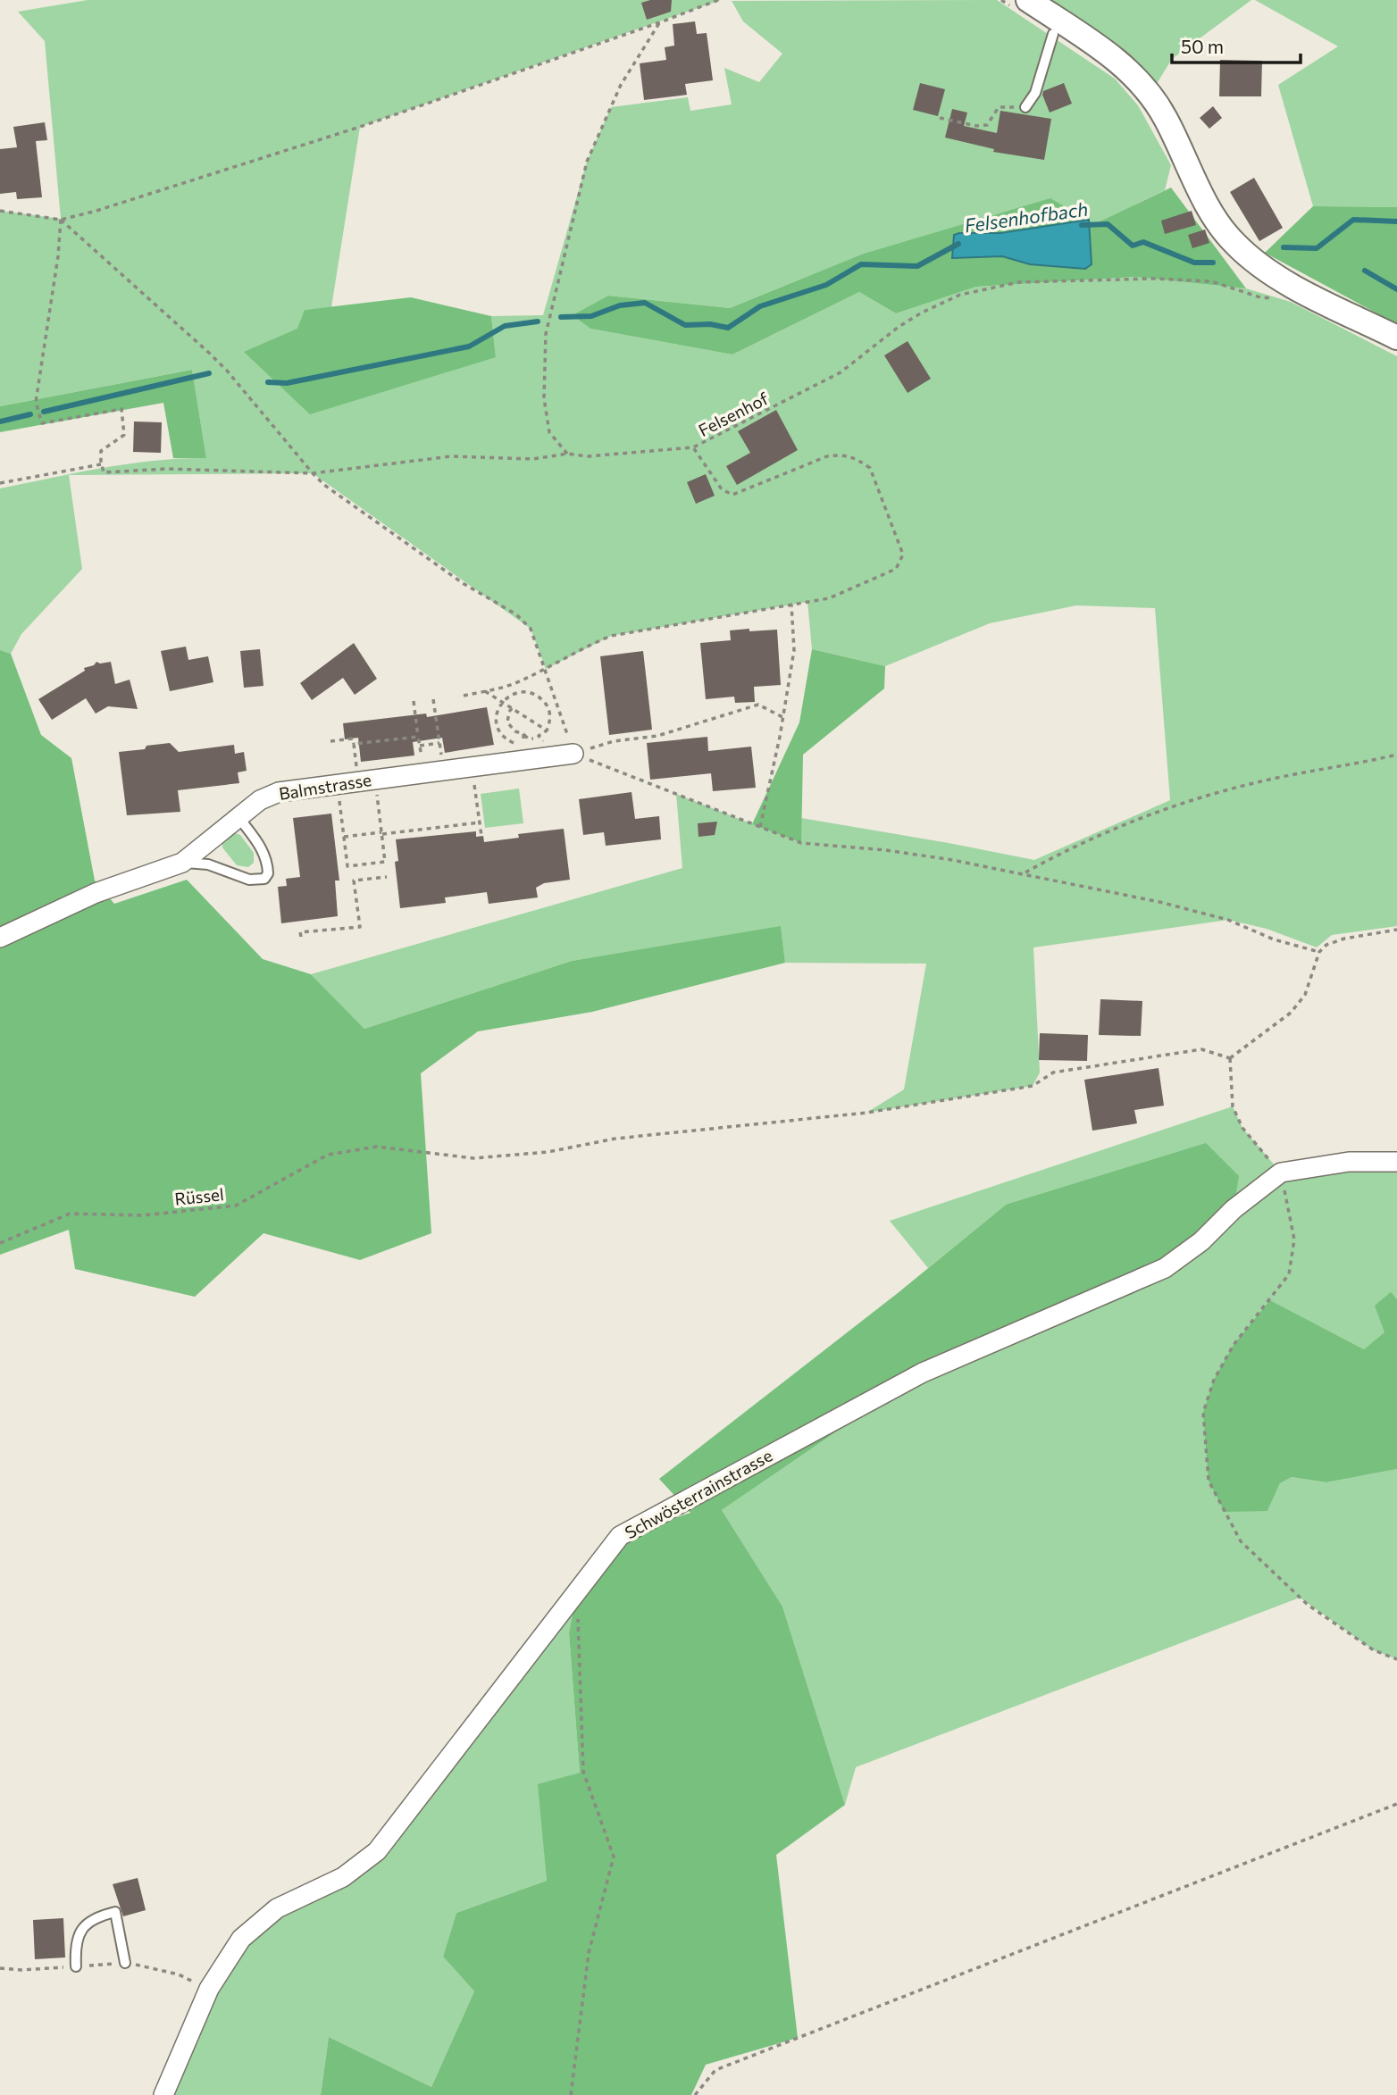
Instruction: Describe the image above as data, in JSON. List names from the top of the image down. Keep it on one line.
{"streets":{"street":["Balmstrasse","Schwösterrainstrasse"],"path":["Felsenhof","Rüssel"]},"water":["Felsenhofbach"],"scale_bar":"50 m"}
